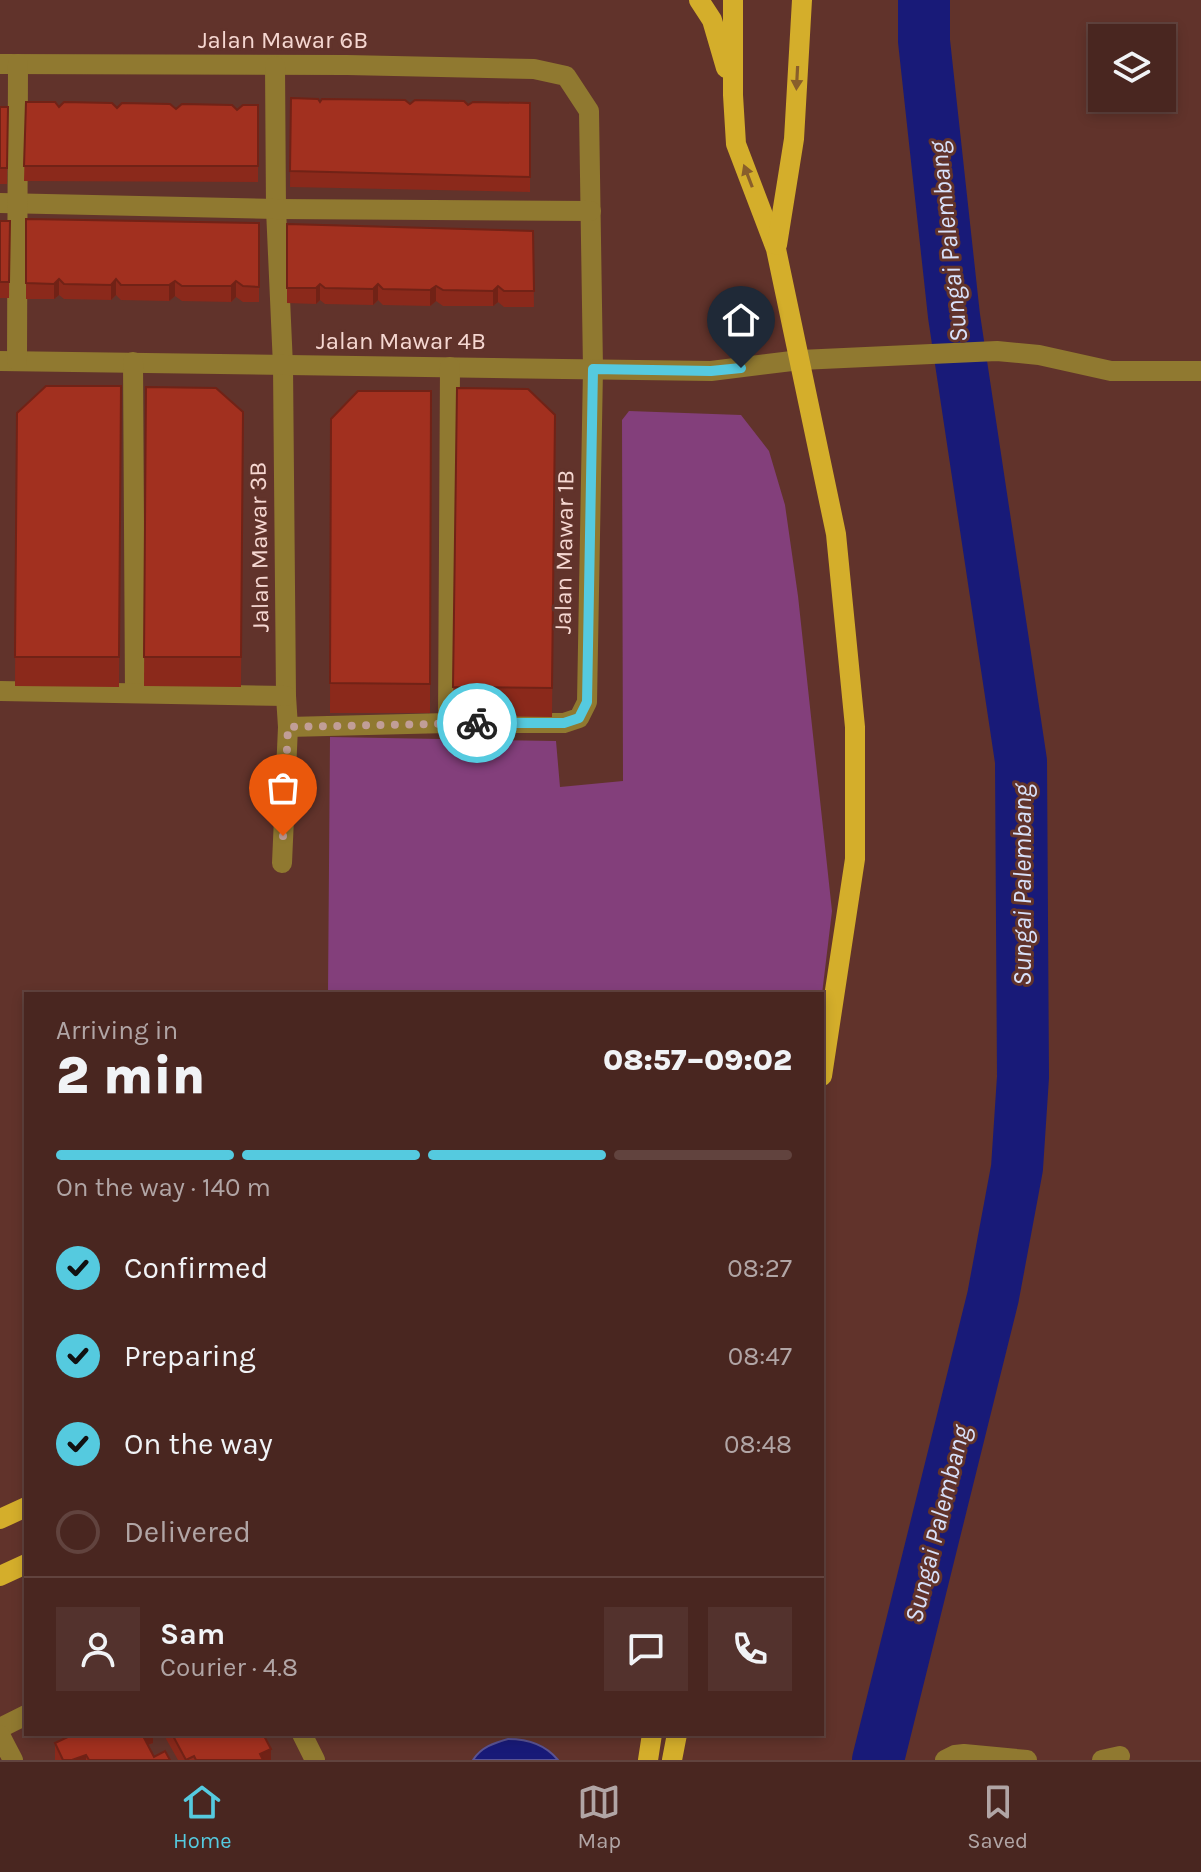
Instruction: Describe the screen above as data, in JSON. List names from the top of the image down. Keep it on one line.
{"streets":{"street":["Jalan Mawar 6B","Jalan Mawar 4B","Jalan Mawar 3B","Jalan Mawar 1B"]},"crossings":[["Jalan Mawar 6B","Jalan Mawar 3B"],["Jalan Mawar 6B","Jalan Mawar 1B"],["Jalan Mawar 4B","Jalan Mawar 3B"],["Jalan Mawar 4B","Jalan Mawar 1B"]],"water":["Sungai Palembang"],"page":{"heading":["2 min","Arriving in","08:57–09:02"],"panel":["Sam","Courier · 4.8"],"bar":"On the way · 140 m","list":[["Confirmed","08:27"],["Preparing","08:47"],["On the way","08:48"],"Delivered"],"tabs":["Home","Map","Saved"]}}
